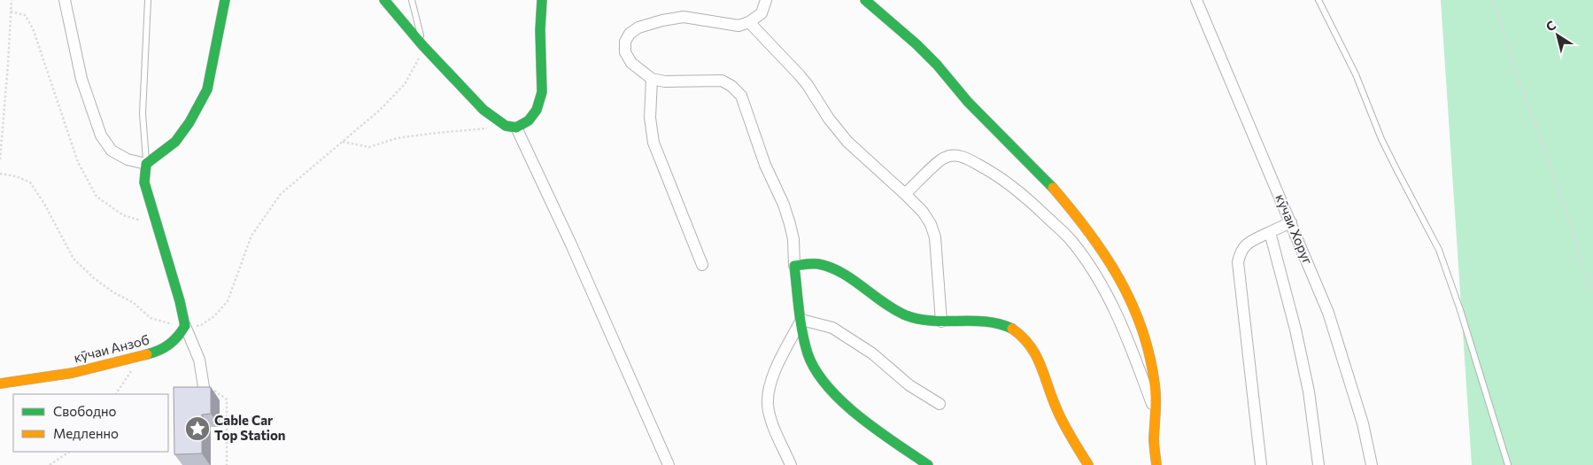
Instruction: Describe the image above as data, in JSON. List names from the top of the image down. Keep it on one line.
{"streets":{"street":["кӯчаи Хоруг","кӯчаи Анзоб"]},"places":{"place":["Cable Car Top Station"]},"legend":["Свободно","Медленно"],"north":"top left"}
